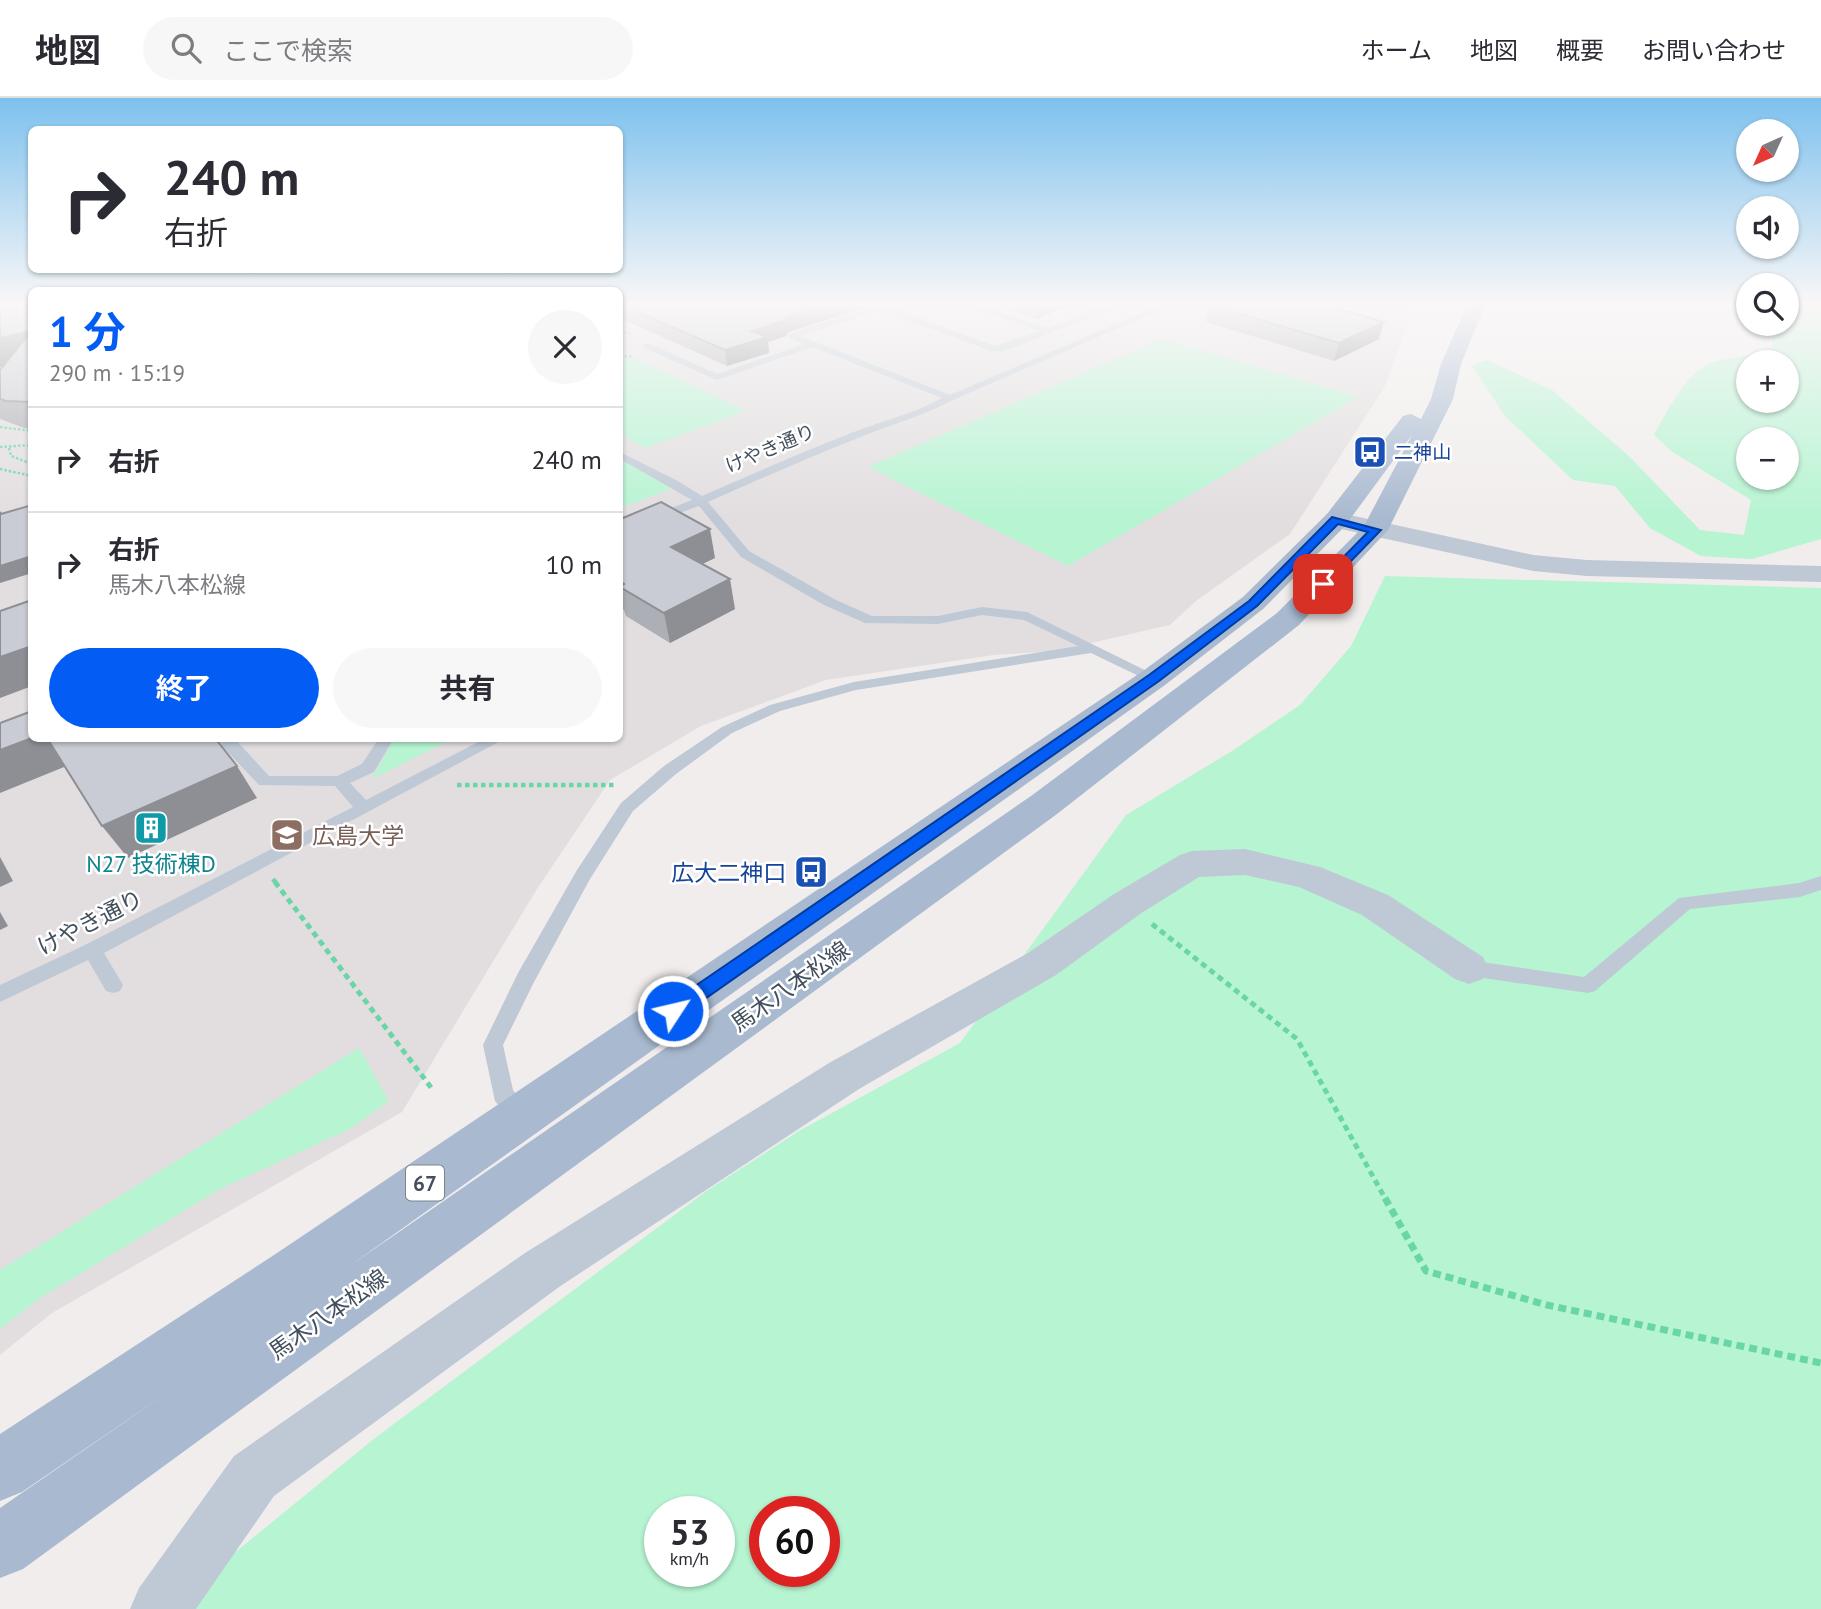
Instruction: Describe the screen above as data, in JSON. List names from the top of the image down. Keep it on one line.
{"streets":{"main road":["馬木八本松線","67"],"lane":["けやき通り"]},"places":{"bus stop":["二神山","広大二神口"],"building":["N27 技術棟D"],"school or university":["広島大学"]},"north":"bottom left","page":{"header":"地図","search":"ここで検索","nav":["ホーム","地図","概要","お問い合わせ"],"map_buttons":["+","−"],"turn":["240 m","右折"],"heading":["1 分","290 m · 15:19"],"list":[{"name":"右折","value":"240 m"},{"name":"右折","note":"馬木八本松線","value":"10 m"}],"buttons":["終了","共有"],"speed":"53 km/h","limit":"60"}}
